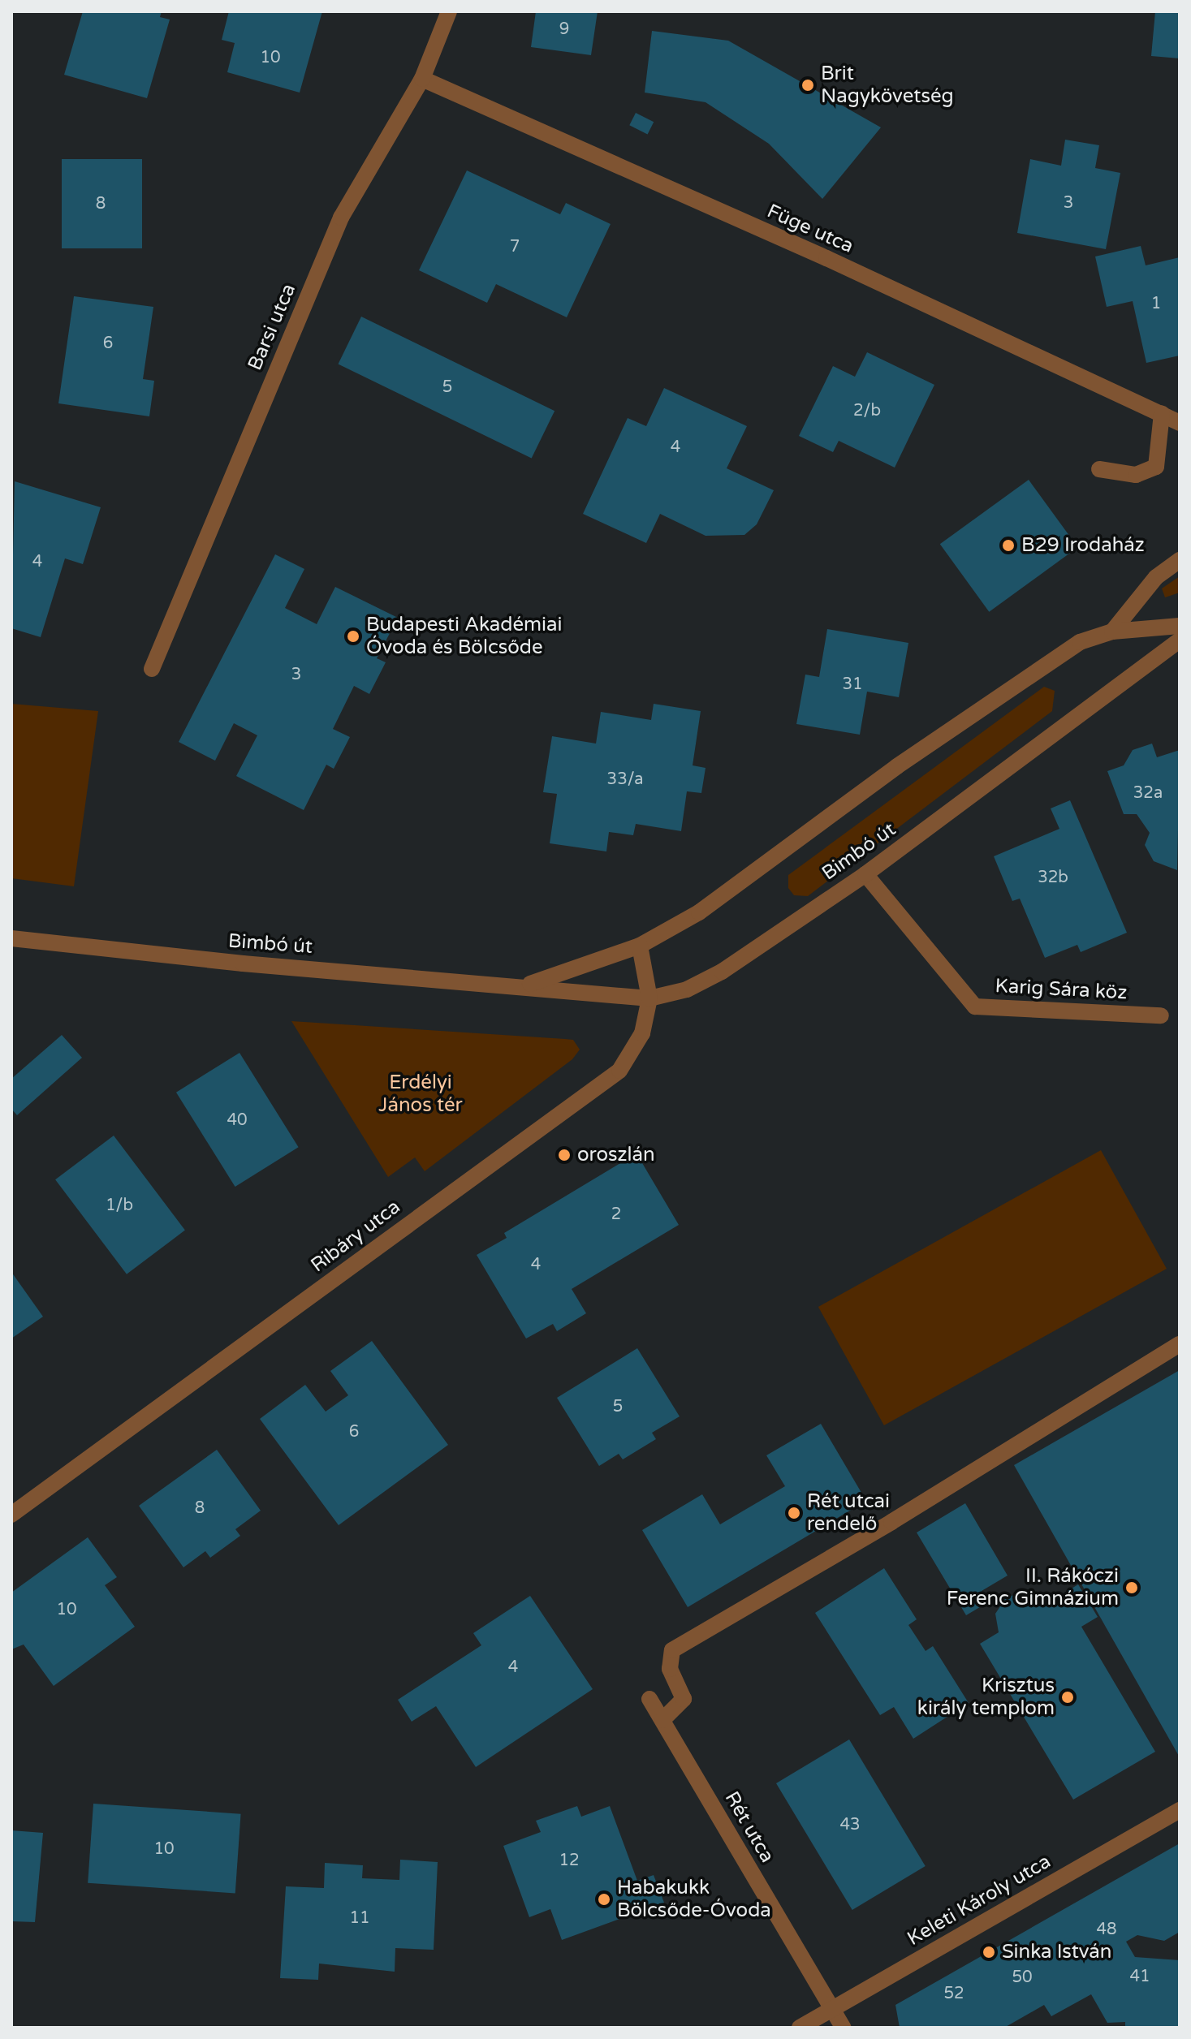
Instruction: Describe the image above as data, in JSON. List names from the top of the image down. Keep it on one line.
{"streets":{"street":["Füge utca","Barsi utca","Bimbó út","Karig Sára köz","Ribáry utca","Rét utca","Keleti Károly utca"]},"crossings":[["Füge utca","Barsi utca"],["Bimbó út","Karig Sára köz"],["Bimbó út","Ribáry utca"],["Rét utca","Keleti Károly utca"]],"parks":["Erdélyi János tér"],"places":["Brit Nagykövetség","B29 Irodaház","Budapesti Akadémiai Óvoda és Bölcsőde","oroszlán","Rét utcai rendelő","II. Rákóczi Ferenc Gimnázium","Krisztus király templom","Habakukk Bölcsőde-Óvoda","Sinka István"],"house_numbers":["9","10","3","8","7","1","6","5","2/b","4","4","3","31","33/a","32a","32b","40","1/b","2","4","5","6","8","10","4","43","10","12","11","48","41","50","52"]}
